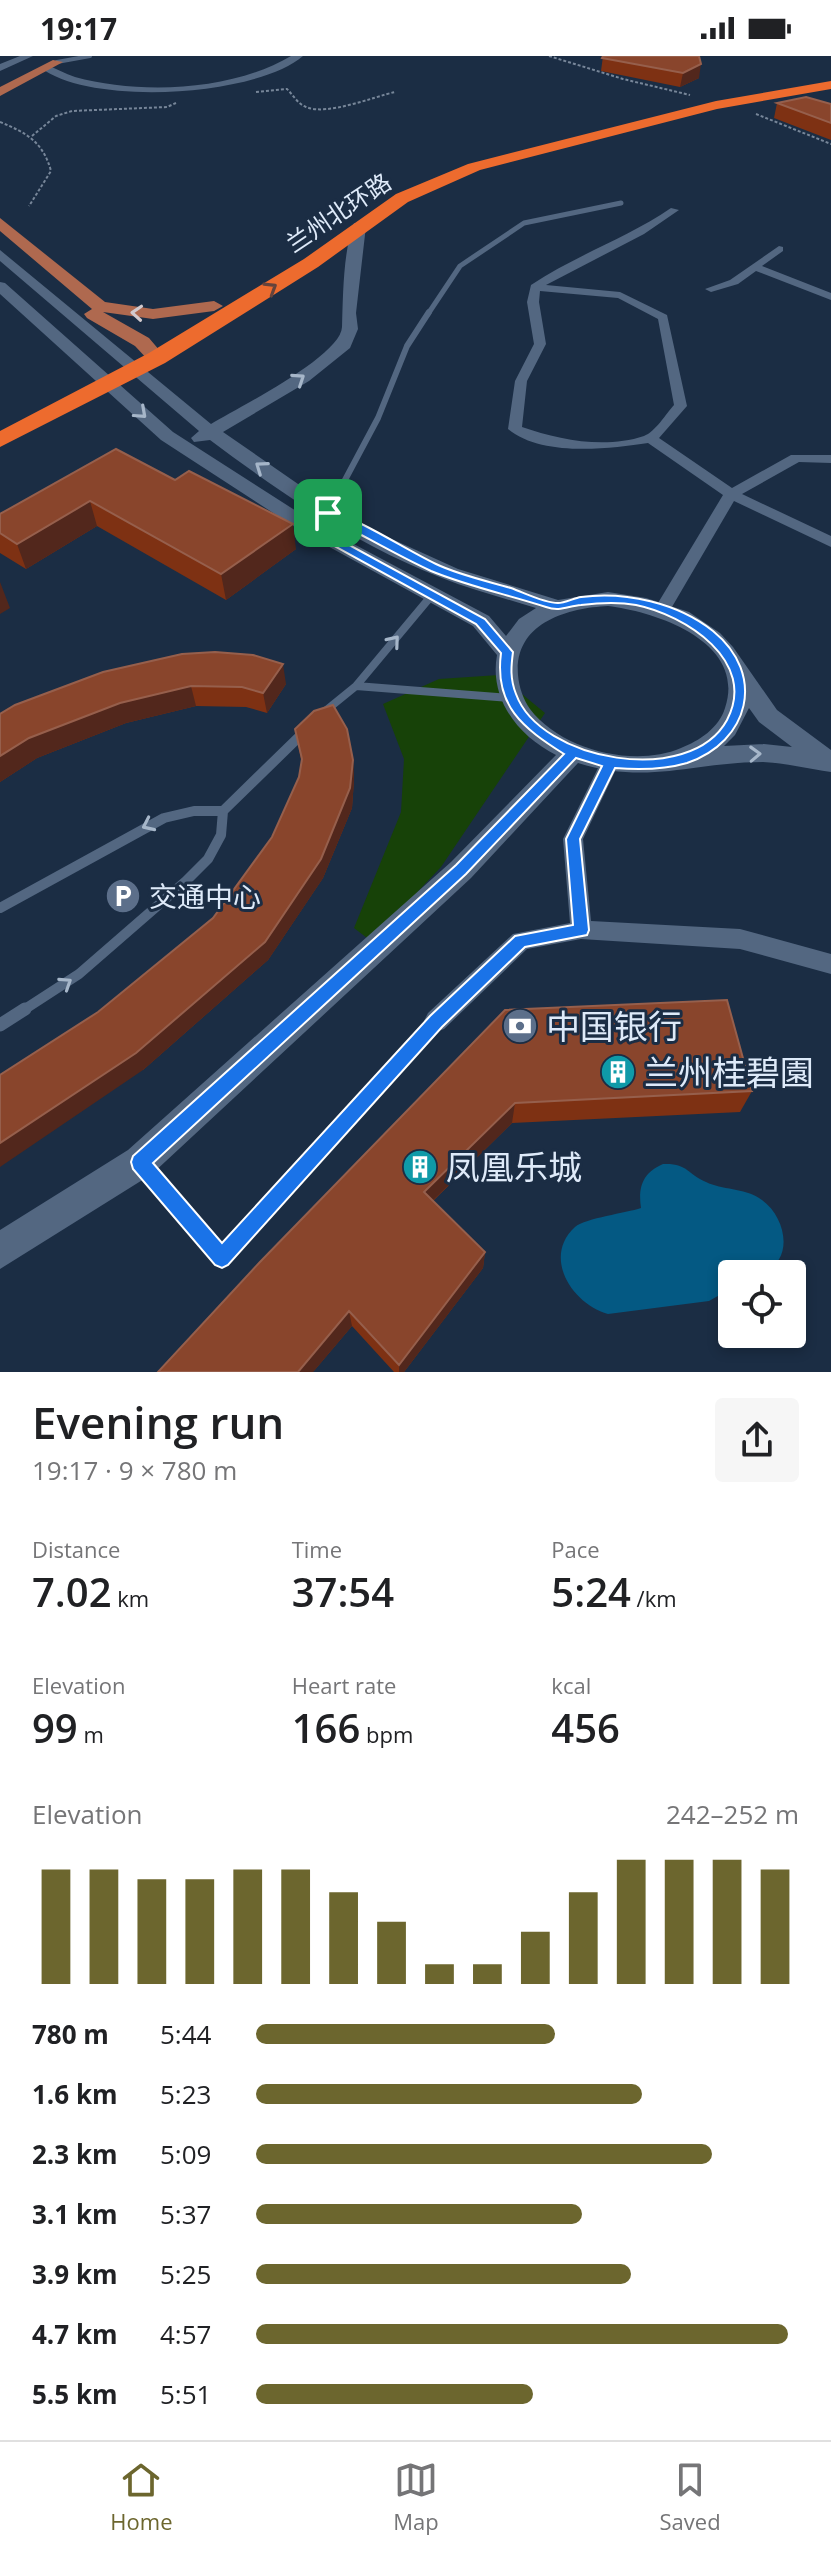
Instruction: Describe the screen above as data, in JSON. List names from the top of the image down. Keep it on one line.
{"streets":{"highway":["兰州北环路"]},"places":{"parking":["交通中心"],"bank":["中国银行"],"building":["兰州桂碧園","凤凰乐城"]},"page":{"status":"19:17","heading":["Evening run","19:17 · 9 × 780 m"],"stats":[["Distance","7.02 km"],["Time","37:54"],["Pace","5:24 /km"],["Elevation","99 m"],["Heart rate","166 bpm"],["kcal","456"]],"chart":["Elevation","242–252 m"],"list":[{"name":"780 m","note":"5:44"},{"name":"1.6 km","note":"5:23"},{"name":"2.3 km","note":"5:09"},{"name":"3.1 km","note":"5:37"},{"name":"3.9 km","note":"5:25"},{"name":"4.7 km","note":"4:57"},{"name":"5.5 km","note":"5:51"}],"tabs":["Home","Map","Saved"]}}
